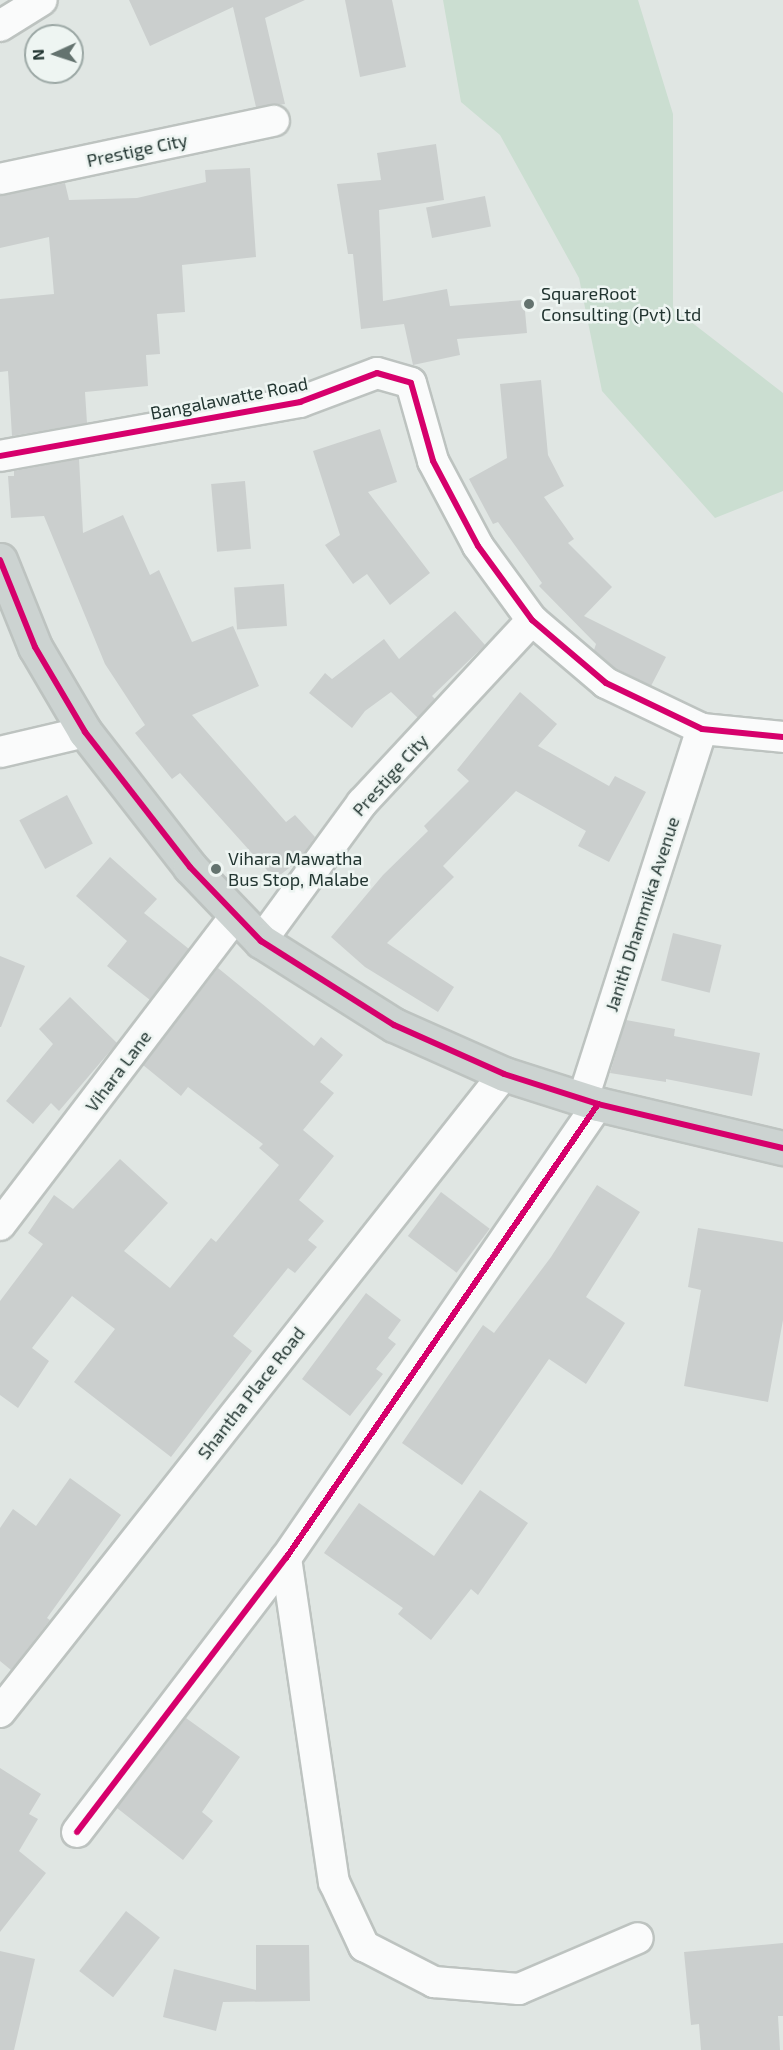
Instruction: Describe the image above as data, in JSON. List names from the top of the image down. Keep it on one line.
{"streets":{"street":["Prestige City","Bangalawatte Road","Janith Dhammika Avenue","Vihara Lane","Shantha Place Road"]},"crossings":[["Prestige City","Bangalawatte Road"],["Bangalawatte Road","Janith Dhammika Avenue"]],"places":["SquareRoot Consulting (Pvt) Ltd","Vihara Mawatha Bus Stop, Malabe"],"north":"left"}
